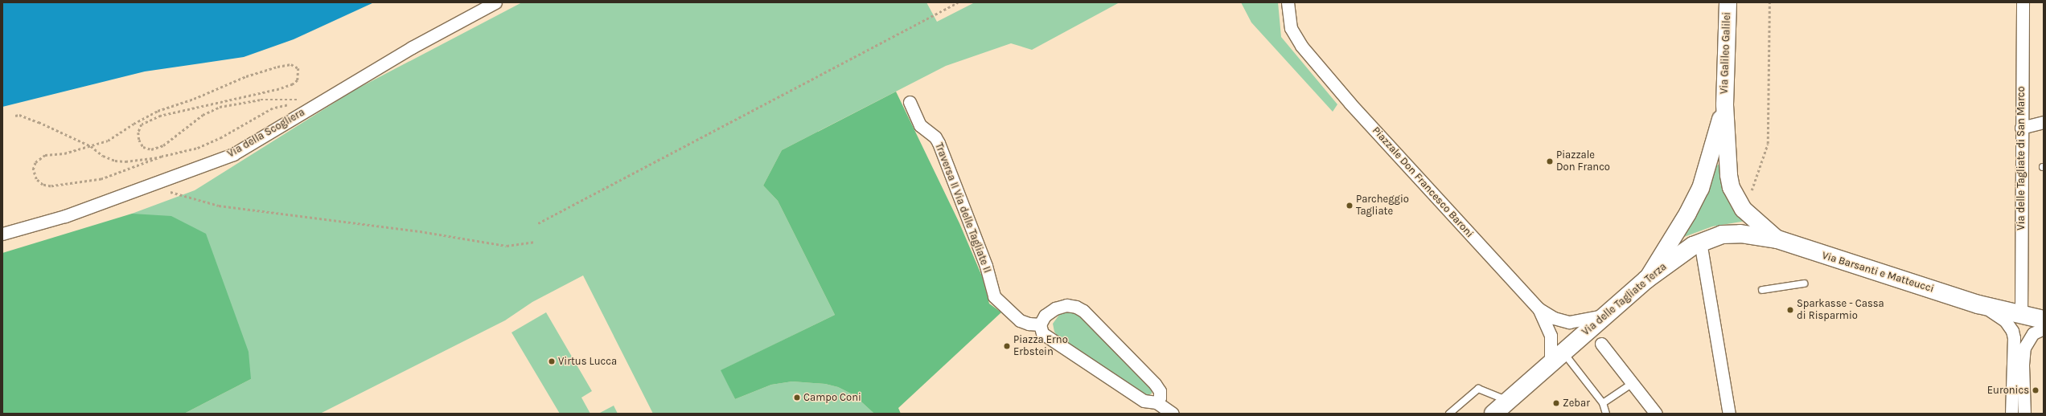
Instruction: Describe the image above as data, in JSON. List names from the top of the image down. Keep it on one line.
{"streets":{"main road":["Via Galileo Galilei","Via Barsanti e Matteucci","Via delle Tagliate Terza"],"street":["Via della Scogliera","Via delle Tagliate di San Marco","Piazzale Don Francesco Baroni","Traversa II Via delle Tagliate II"]},"crossings":[["Via Galileo Galilei","Via Barsanti e Matteucci"],["Via Galileo Galilei","Via delle Tagliate Terza"],["Via delle Tagliate di San Marco","Via Barsanti e Matteucci"],["Piazzale Don Francesco Baroni","Via delle Tagliate Terza"],["Via Barsanti e Matteucci","Via delle Tagliate Terza"]],"places":["Piazzale Don Franco","Parcheggio Tagliate","Sparkasse - Cassa di Risparmio","Piazza Erno Erbstein","Virtus Lucca","Euronics","Campo Coni","Zebar"]}
